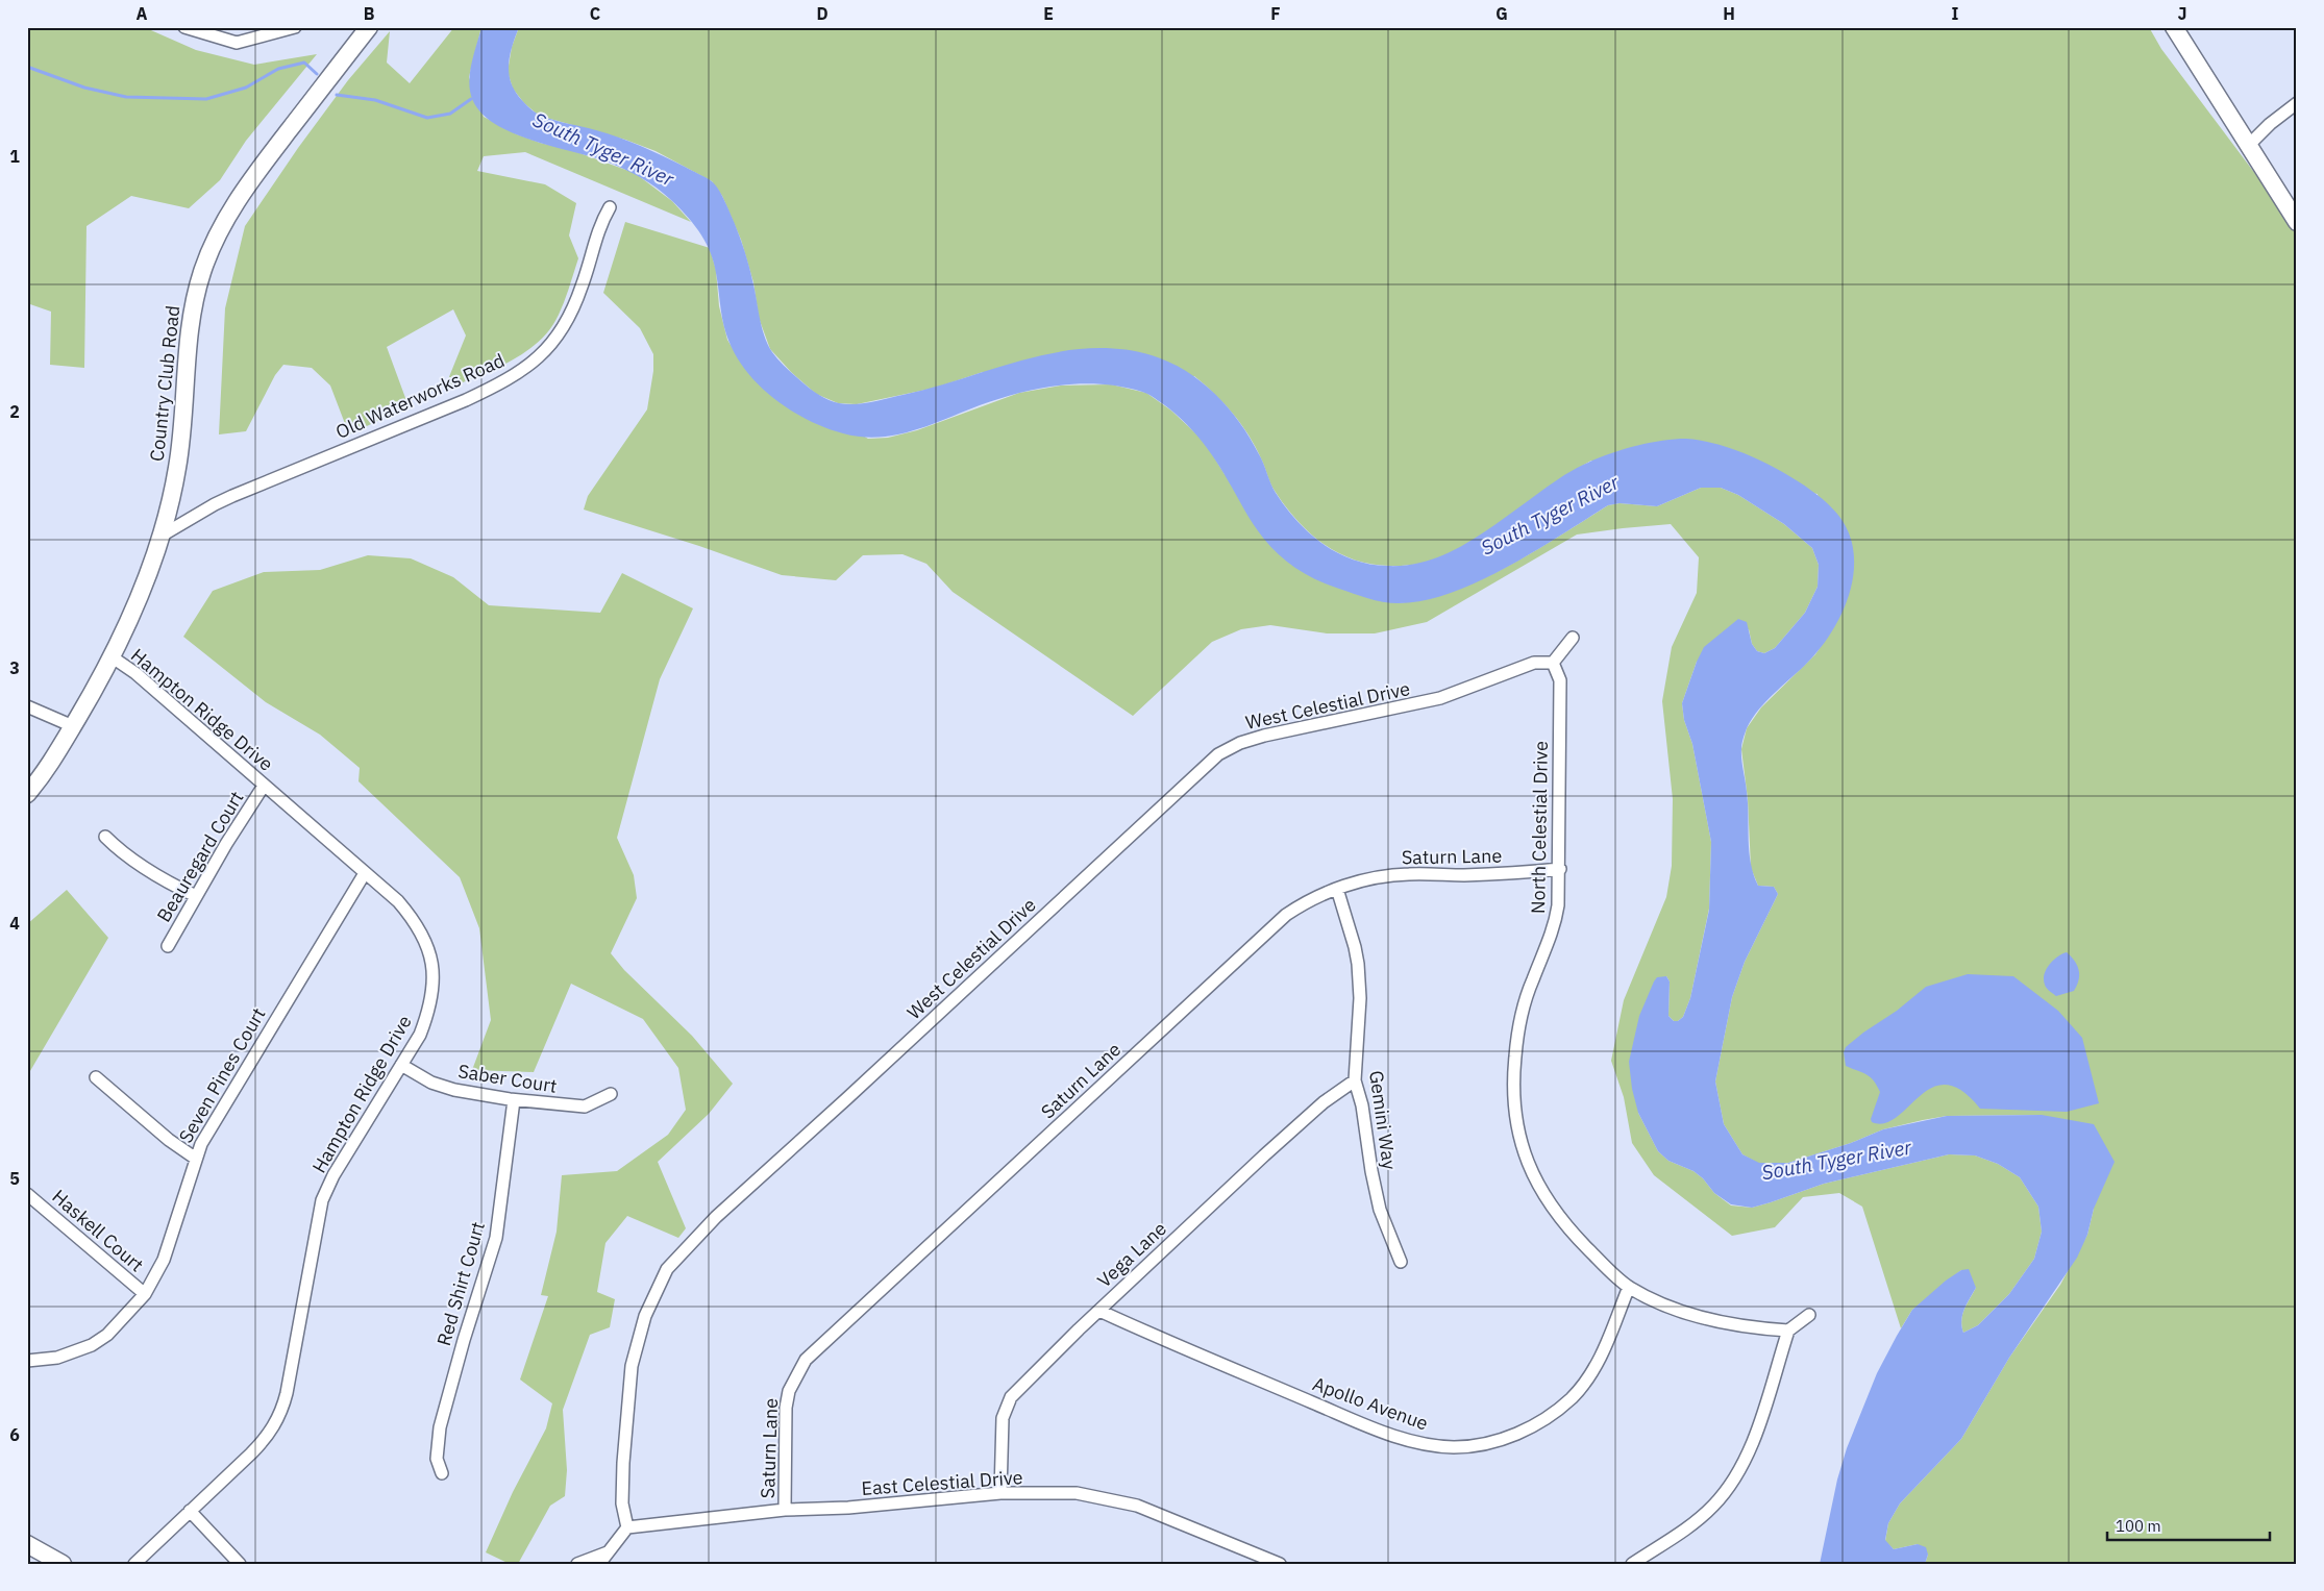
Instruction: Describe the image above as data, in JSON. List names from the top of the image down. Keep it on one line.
{"streets":{"street":["Country Club Road","Old Waterworks Road","West Celestial Drive","Hampton Ridge Drive","North Celestial Drive","Beauregard Court","Saturn Lane","Seven Pines Court","Saber Court","Gemini Way","Haskell Court","Vega Lane","Red Shirt Court","Apollo Avenue","East Celestial Drive"]},"crossings":[["Country Club Road","Old Waterworks Road"],["Country Club Road","Hampton Ridge Drive"],["West Celestial Drive","North Celestial Drive"],["West Celestial Drive","East Celestial Drive"],["Hampton Ridge Drive","Beauregard Court"],["Hampton Ridge Drive","Seven Pines Court"],["Hampton Ridge Drive","Saber Court"],["North Celestial Drive","Saturn Lane"],["North Celestial Drive","Apollo Avenue"],["Saturn Lane","Gemini Way"],["Saturn Lane","East Celestial Drive"],["Seven Pines Court","Haskell Court"],["Saber Court","Red Shirt Court"],["Gemini Way","Vega Lane"],["Vega Lane","Apollo Avenue"],["Vega Lane","East Celestial Drive"]],"water":["South Tyger River"],"scale_bar":"100 m","grid":{"columns":["A","B","C","D","E","F","G","H","I","J"],"rows":["1","2","3","4","5","6"]}}
